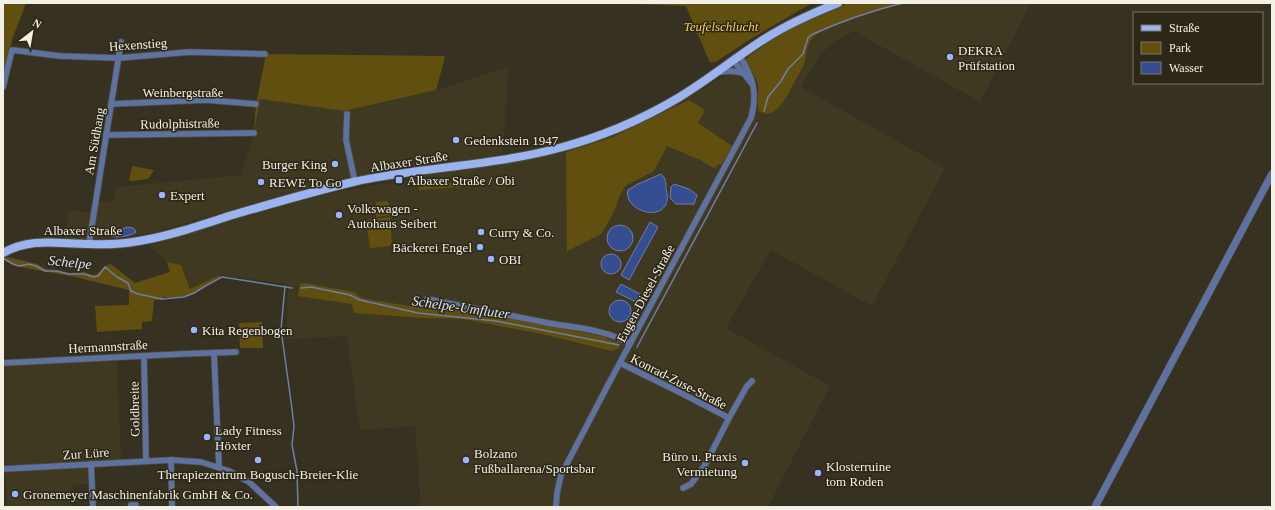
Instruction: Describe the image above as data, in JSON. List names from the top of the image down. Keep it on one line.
{"streets":{"main road":["Albaxer Straße"],"street":["Hexenstieg","Weinbergstraße","Rudolphistraße","Am Südhang","Eugen-Diesel-Straße","Hermannstraße","Konrad-Zuse-Straße","Goldbreite","Zur Lüre"]},"crossings":[["Hexenstieg","Am Südhang"],["Weinbergstraße","Am Südhang"],["Rudolphistraße","Am Südhang"],["Am Südhang","Albaxer Straße"],["Albaxer Straße","Eugen-Diesel-Straße"],["Eugen-Diesel-Straße","Konrad-Zuse-Straße"],["Hermannstraße","Goldbreite"],["Goldbreite","Zur Lüre"]],"water":["Schelpe","Schelpe-Umfluter"],"parks":["Teufelschlucht"],"places":{"other":["DEKRA Prüfstation","Gedenkstein 1947","Burger King","REWE To Go","Expert","Volkswagen - Autohaus Seibert","Curry & Co.","Bäckerei Engel","OBI","Kita Regenbogen","Lady Fitness Höxter","Therapiezentrum Bogusch-Breier-Klie","Bolzano Fußballarena/Sportsbar","Büro u. Praxis Vermietung","Klosterruine tom Roden","Gronemeyer Maschinenfabrik GmbH & Co."],"transit":["Albaxer Straße / Obi"]},"legend":["Straße","Park","Wasser"],"north":"top right"}
